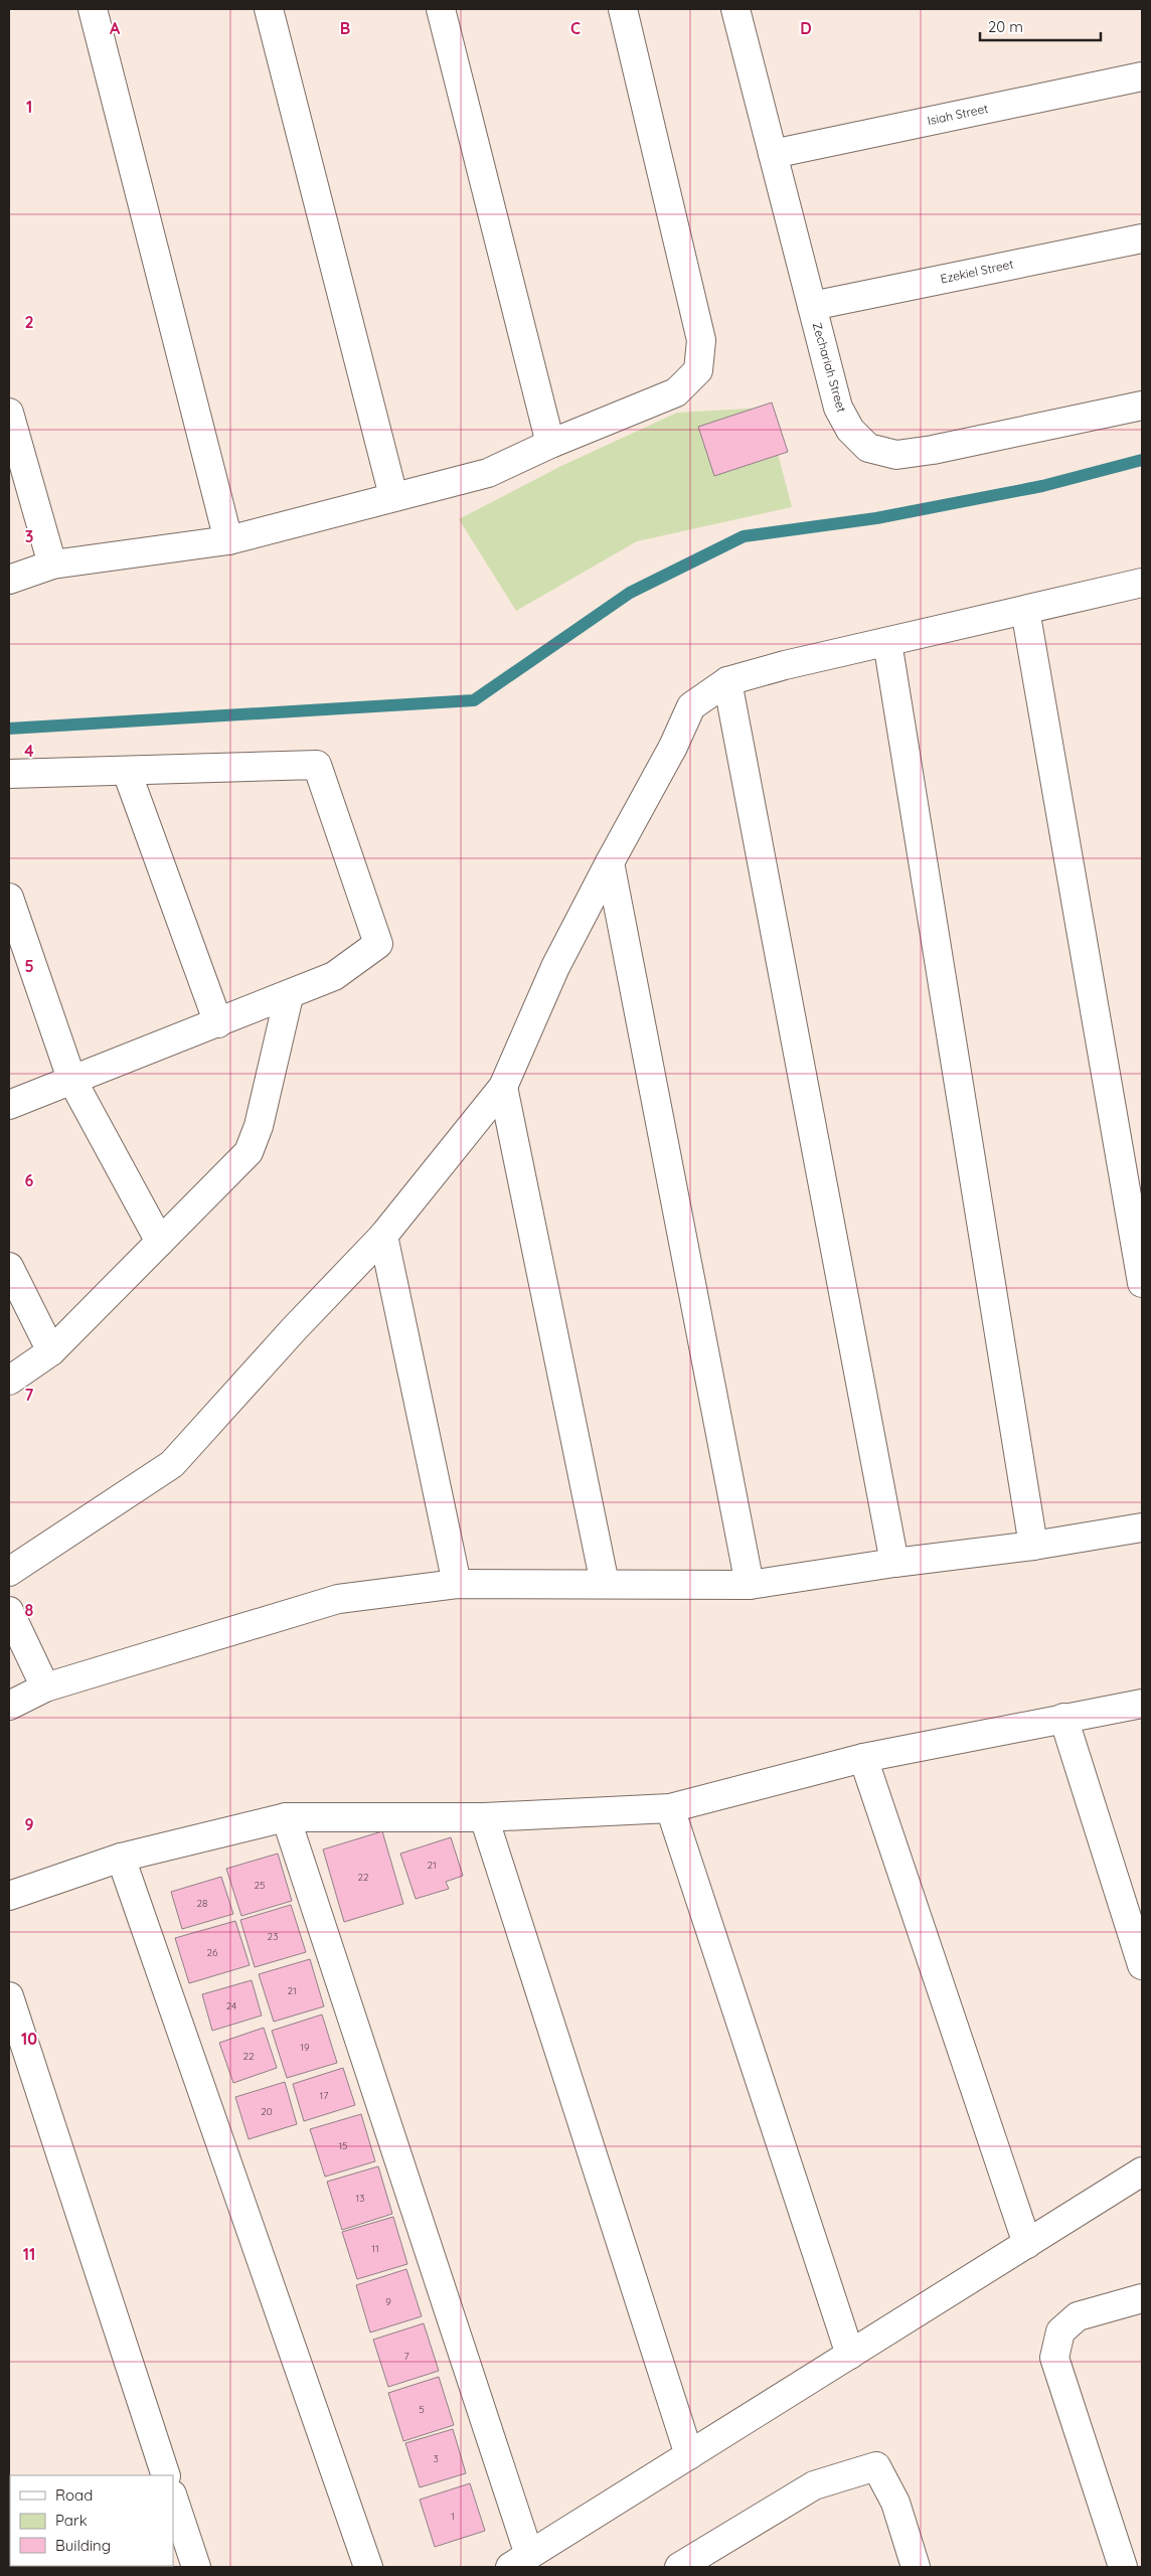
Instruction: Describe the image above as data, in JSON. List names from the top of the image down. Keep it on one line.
{"streets":{"street":["Isiah Street","Ezekiel Street","Zechariah Street"]},"crossings":[["Isiah Street","Zechariah Street"],["Ezekiel Street","Zechariah Street"]],"house_numbers":["21","22","25","28","23","26","21","24","19","22","17","20","15","13","11","9","7","5","3","1"],"legend":["Road","Park","Building"],"scale_bar":"20 m","grid":{"columns":["A","B","C","D"],"rows":["1","2","3","4","5","6","7","8","9","10","11"]}}
